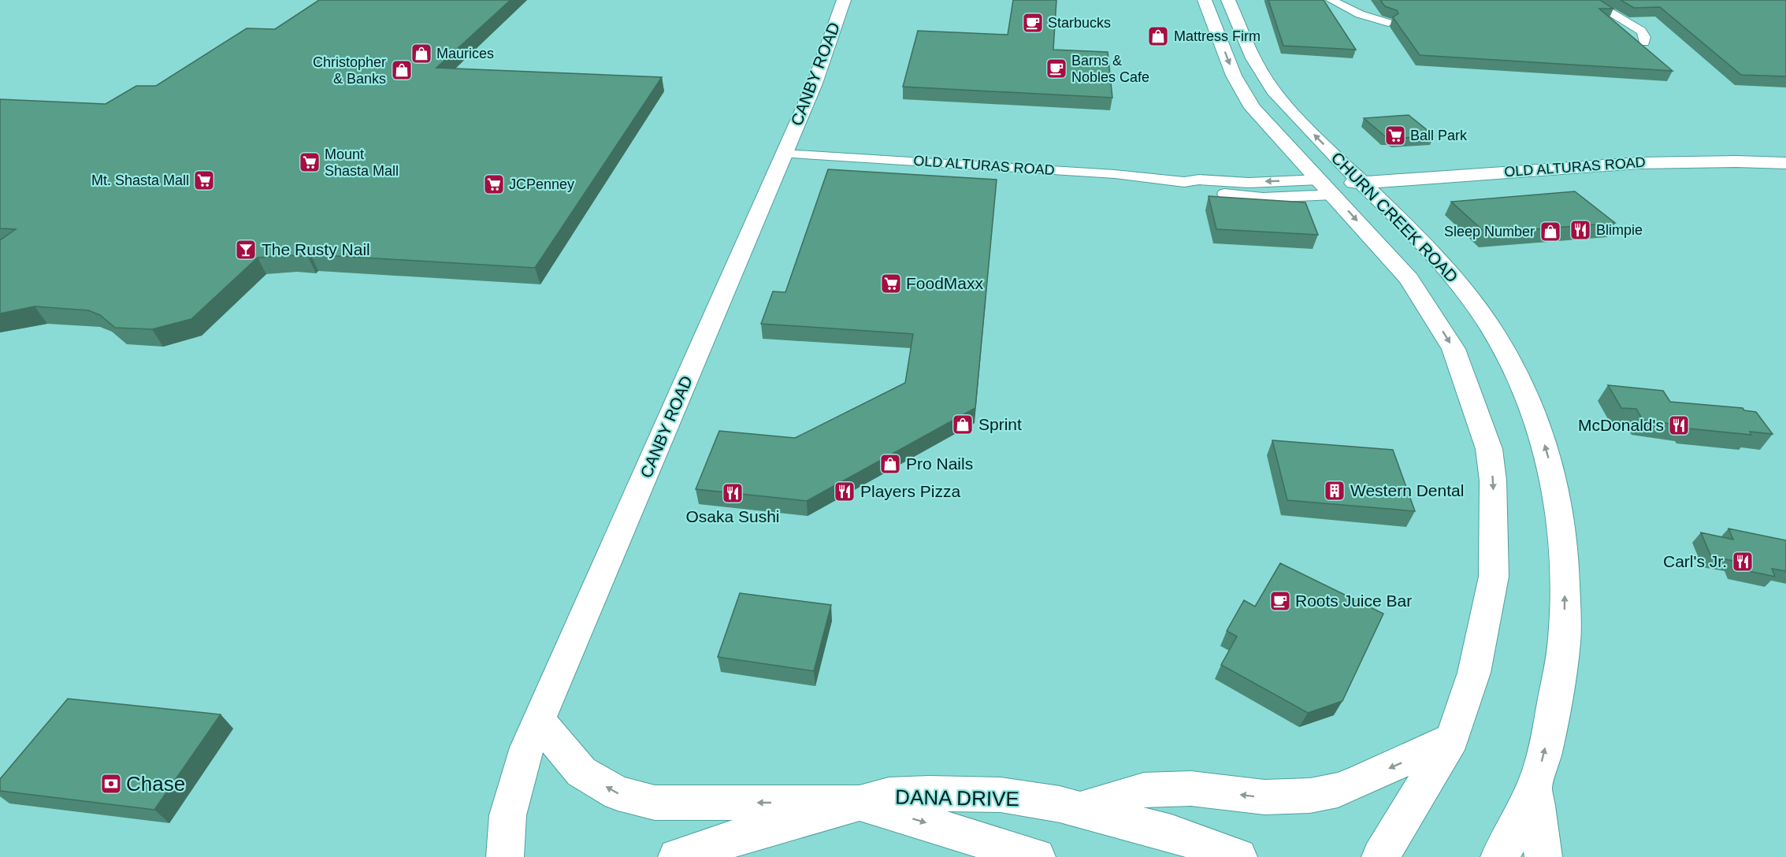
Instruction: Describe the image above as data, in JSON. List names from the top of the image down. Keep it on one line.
{"streets":{"main road":["CANBY ROAD","OLD ALTURAS ROAD","CHURN CREEK ROAD","DANA DRIVE"]},"crossings":[["CANBY ROAD","OLD ALTURAS ROAD"],["OLD ALTURAS ROAD","CHURN CREEK ROAD"]],"places":{"cafe":["Starbucks","Barns & Nobles Cafe","Roots Juice Bar"],"shop":["Mattress Firm","Maurices","Christopher & Banks","Sleep Number","Sprint","Pro Nails"],"supermarket":["Ball Park","Mount Shasta Mall","Mt. Shasta Mall","JCPenney","FoodMaxx"],"restaurant":["Blimpie","McDonald's","Players Pizza","Osaka Sushi","Carl's Jr."],"bar":["The Rusty Nail"],"building":["Western Dental"],"bank":["Chase"]}}
